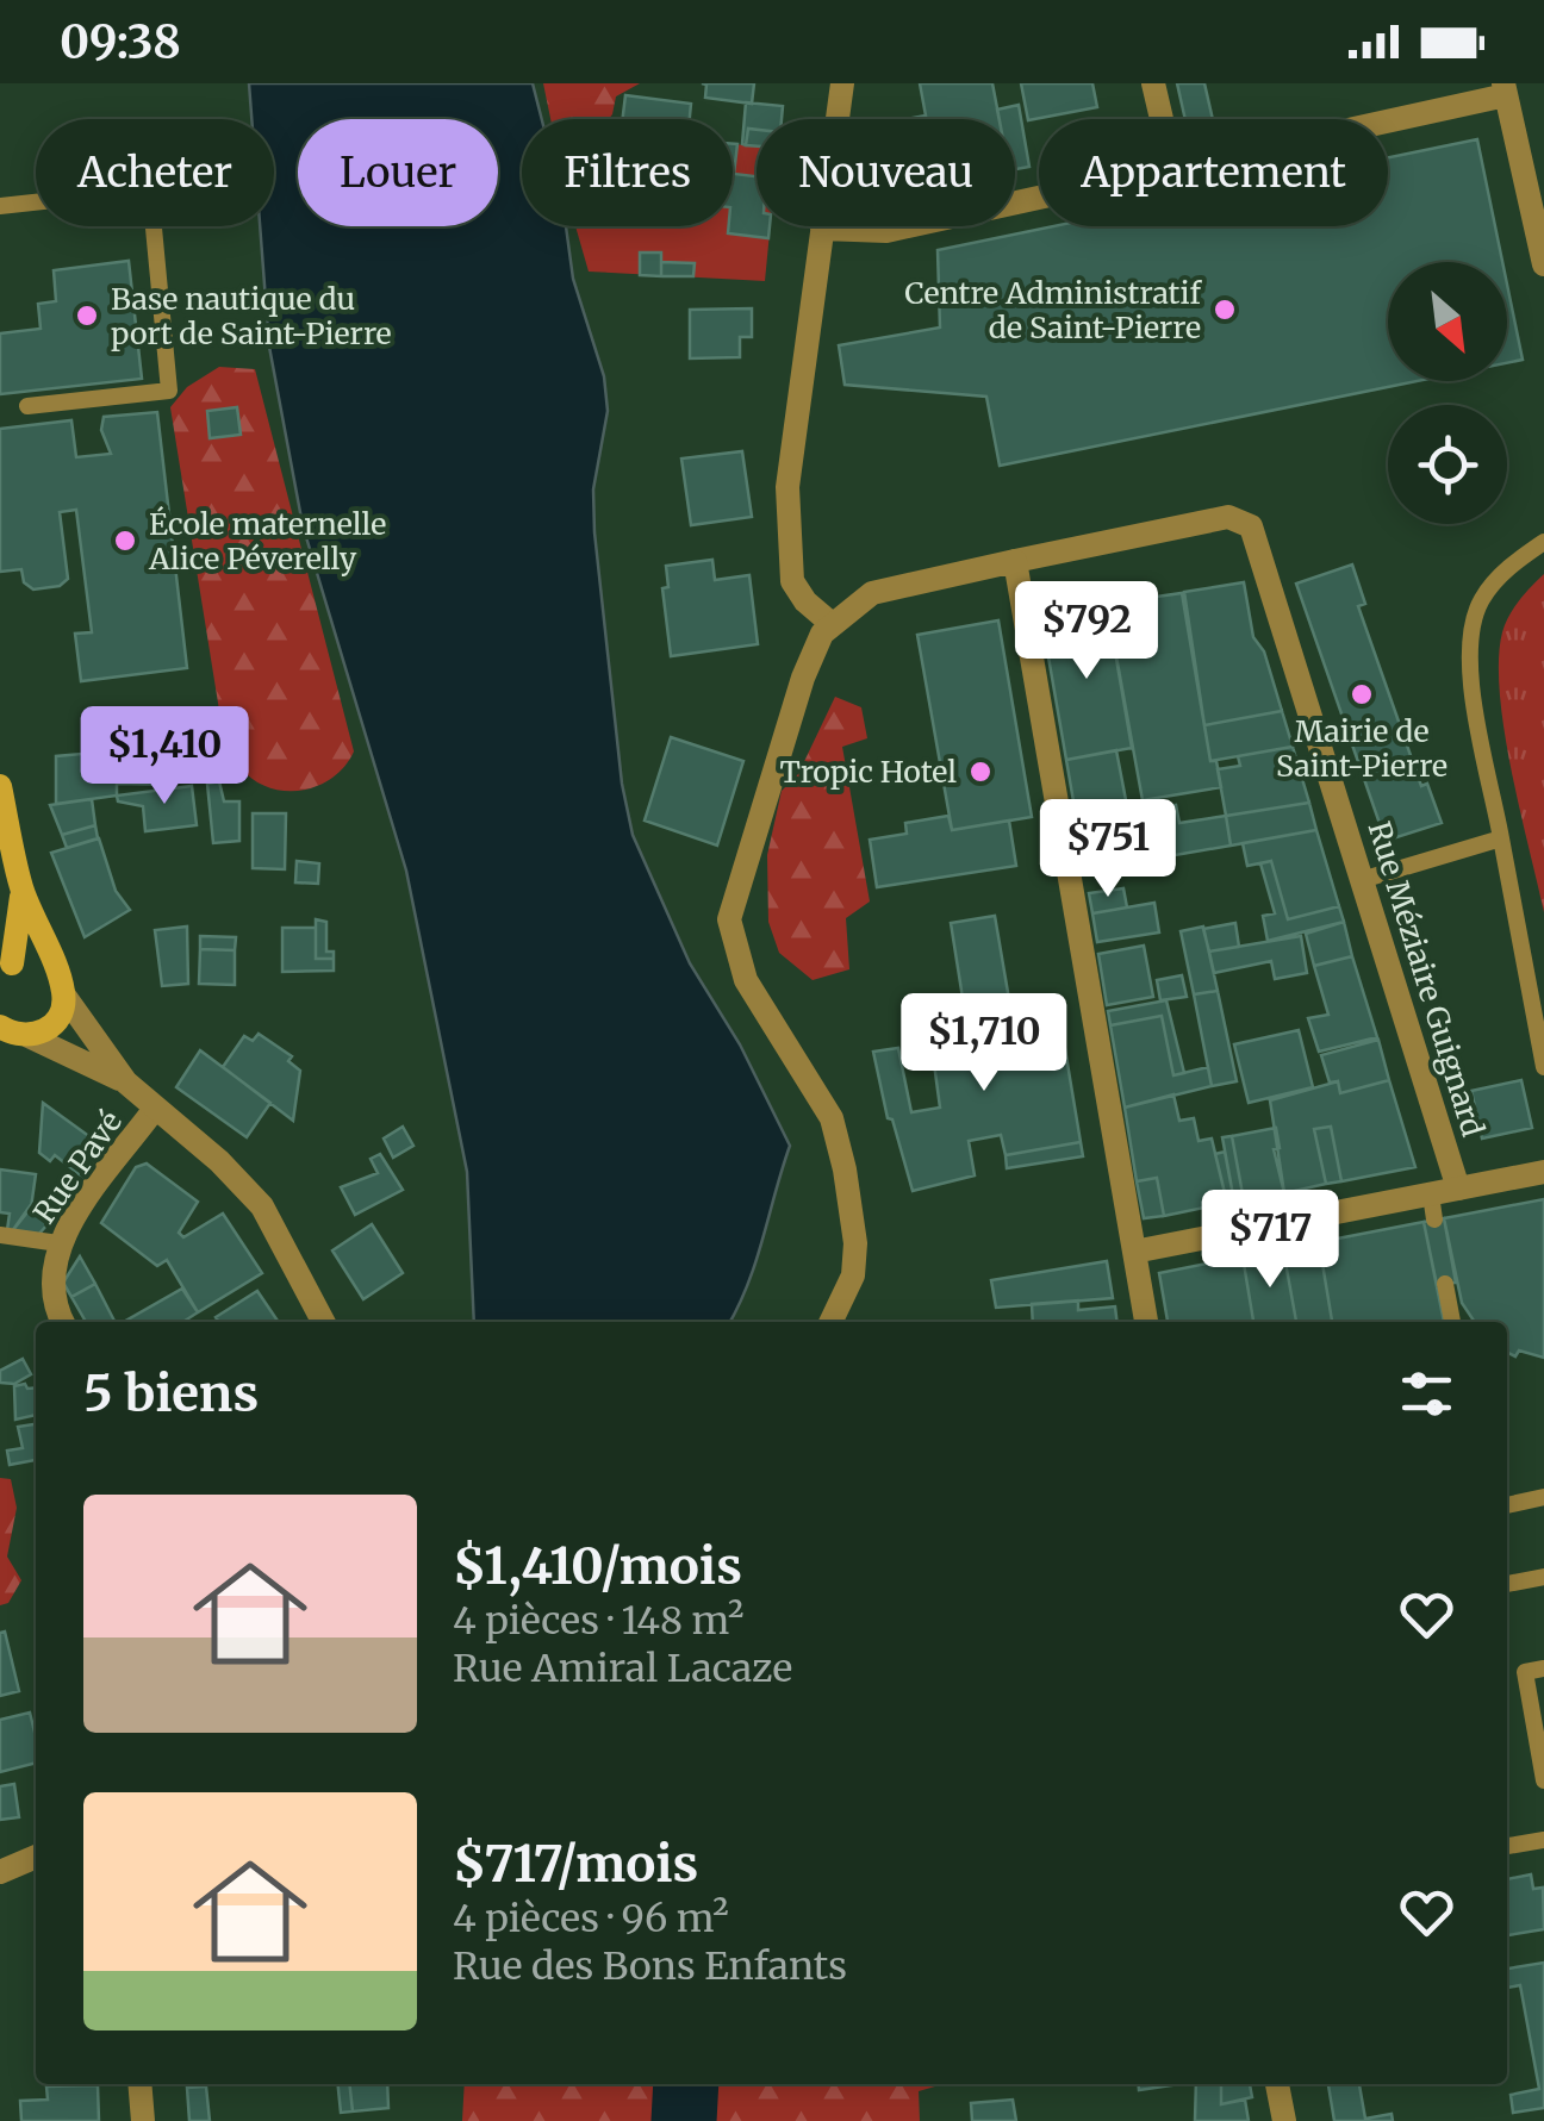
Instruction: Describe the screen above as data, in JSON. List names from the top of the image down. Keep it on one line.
{"streets":{"street":["Rue Méziaire Guignard","Rue Pavé"]},"places":["Centre Administratif de Saint-Pierre","Base nautique du port de Saint-Pierre","École maternelle Alice Péverelly","Mairie de Saint-Pierre","Tropic Hotel"],"north":"bottom right","page":{"status":"09:38","chip":["Acheter","Louer","Filtres","Nouveau","Appartement"],"price":["$792","$1,410","$751","$1,710","$717"],"heading":"5 biens","list":[{"name":"$1,410/mois","note":"4 pièces · 148 m² · Rue Amiral Lacaze"},{"name":"$717/mois","note":"4 pièces · 96 m² · Rue des Bons Enfants"}]}}
